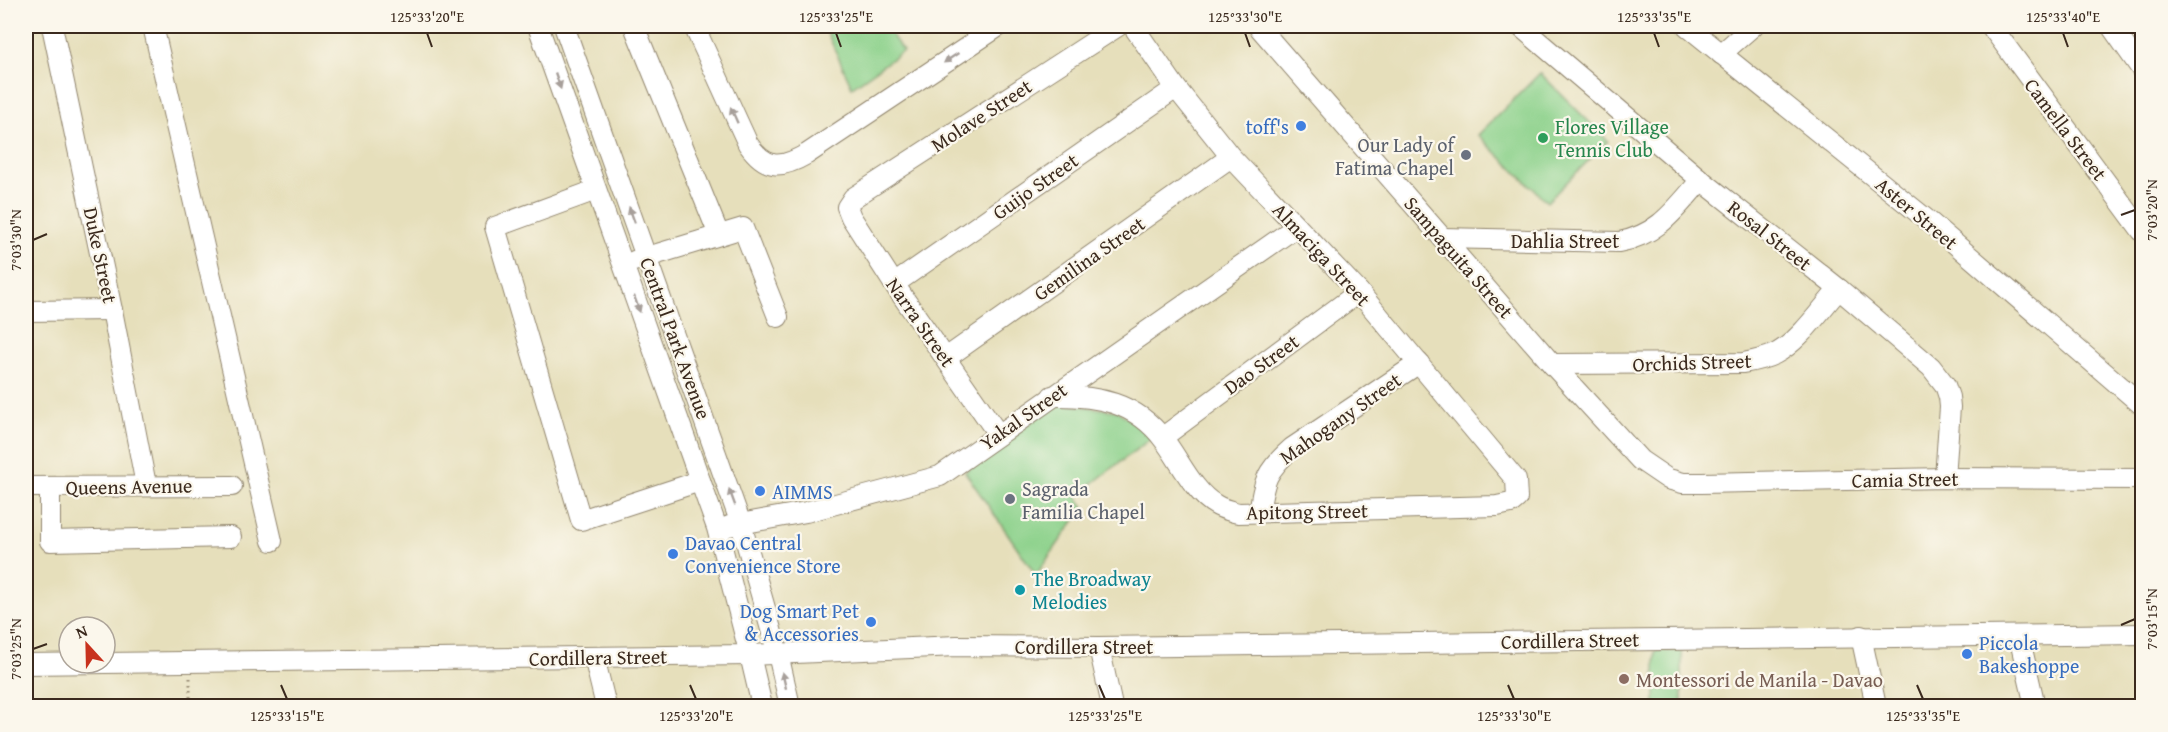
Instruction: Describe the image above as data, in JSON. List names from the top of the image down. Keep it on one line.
{"streets":{"street":["Molave Street","Camella Street","Guijo Street","Aster Street","Rosal Street","Dahlia Street","Almaciga Street","Duke Street","Sampaguita Street","Gemilina Street","Narra Street","Central Park Avenue","Orchids Street","Dao Street","Yakal Street","Mahogany Street","Camia Street","Queens Avenue","Apitong Street","Cordillera Street"]},"crossings":[["Molave Street","Narra Street"],["Guijo Street","Almaciga Street"],["Guijo Street","Narra Street"],["Rosal Street","Dahlia Street"],["Rosal Street","Orchids Street"],["Rosal Street","Camia Street"],["Dahlia Street","Sampaguita Street"],["Almaciga Street","Gemilina Street"],["Almaciga Street","Dao Street"],["Almaciga Street","Yakal Street"],["Almaciga Street","Mahogany Street"],["Almaciga Street","Apitong Street"],["Duke Street","Queens Avenue"],["Sampaguita Street","Orchids Street"],["Sampaguita Street","Camia Street"],["Gemilina Street","Narra Street"],["Narra Street","Yakal Street"],["Central Park Avenue","Yakal Street"],["Central Park Avenue","Cordillera Street"],["Dao Street","Apitong Street"],["Yakal Street","Apitong Street"],["Mahogany Street","Apitong Street"]],"places":["toff's","Flores Village Tennis Club","Our Lady of Fatima Chapel","AIMMS","Sagrada Familia Chapel","Davao Central Convenience Store","The Broadway Melodies","Dog Smart Pet & Accessories","Piccola Bakeshoppe","Montessori de Manila - Davao"],"north":"top","coordinates":["125°33'20\"E","125°33'25\"E","125°33'30\"E","125°33'35\"E","125°33'40\"E","7°03'20\"N","7°03'30\"N","7°03'15\"N","7°03'25\"N","125°33'15\"E"]}
